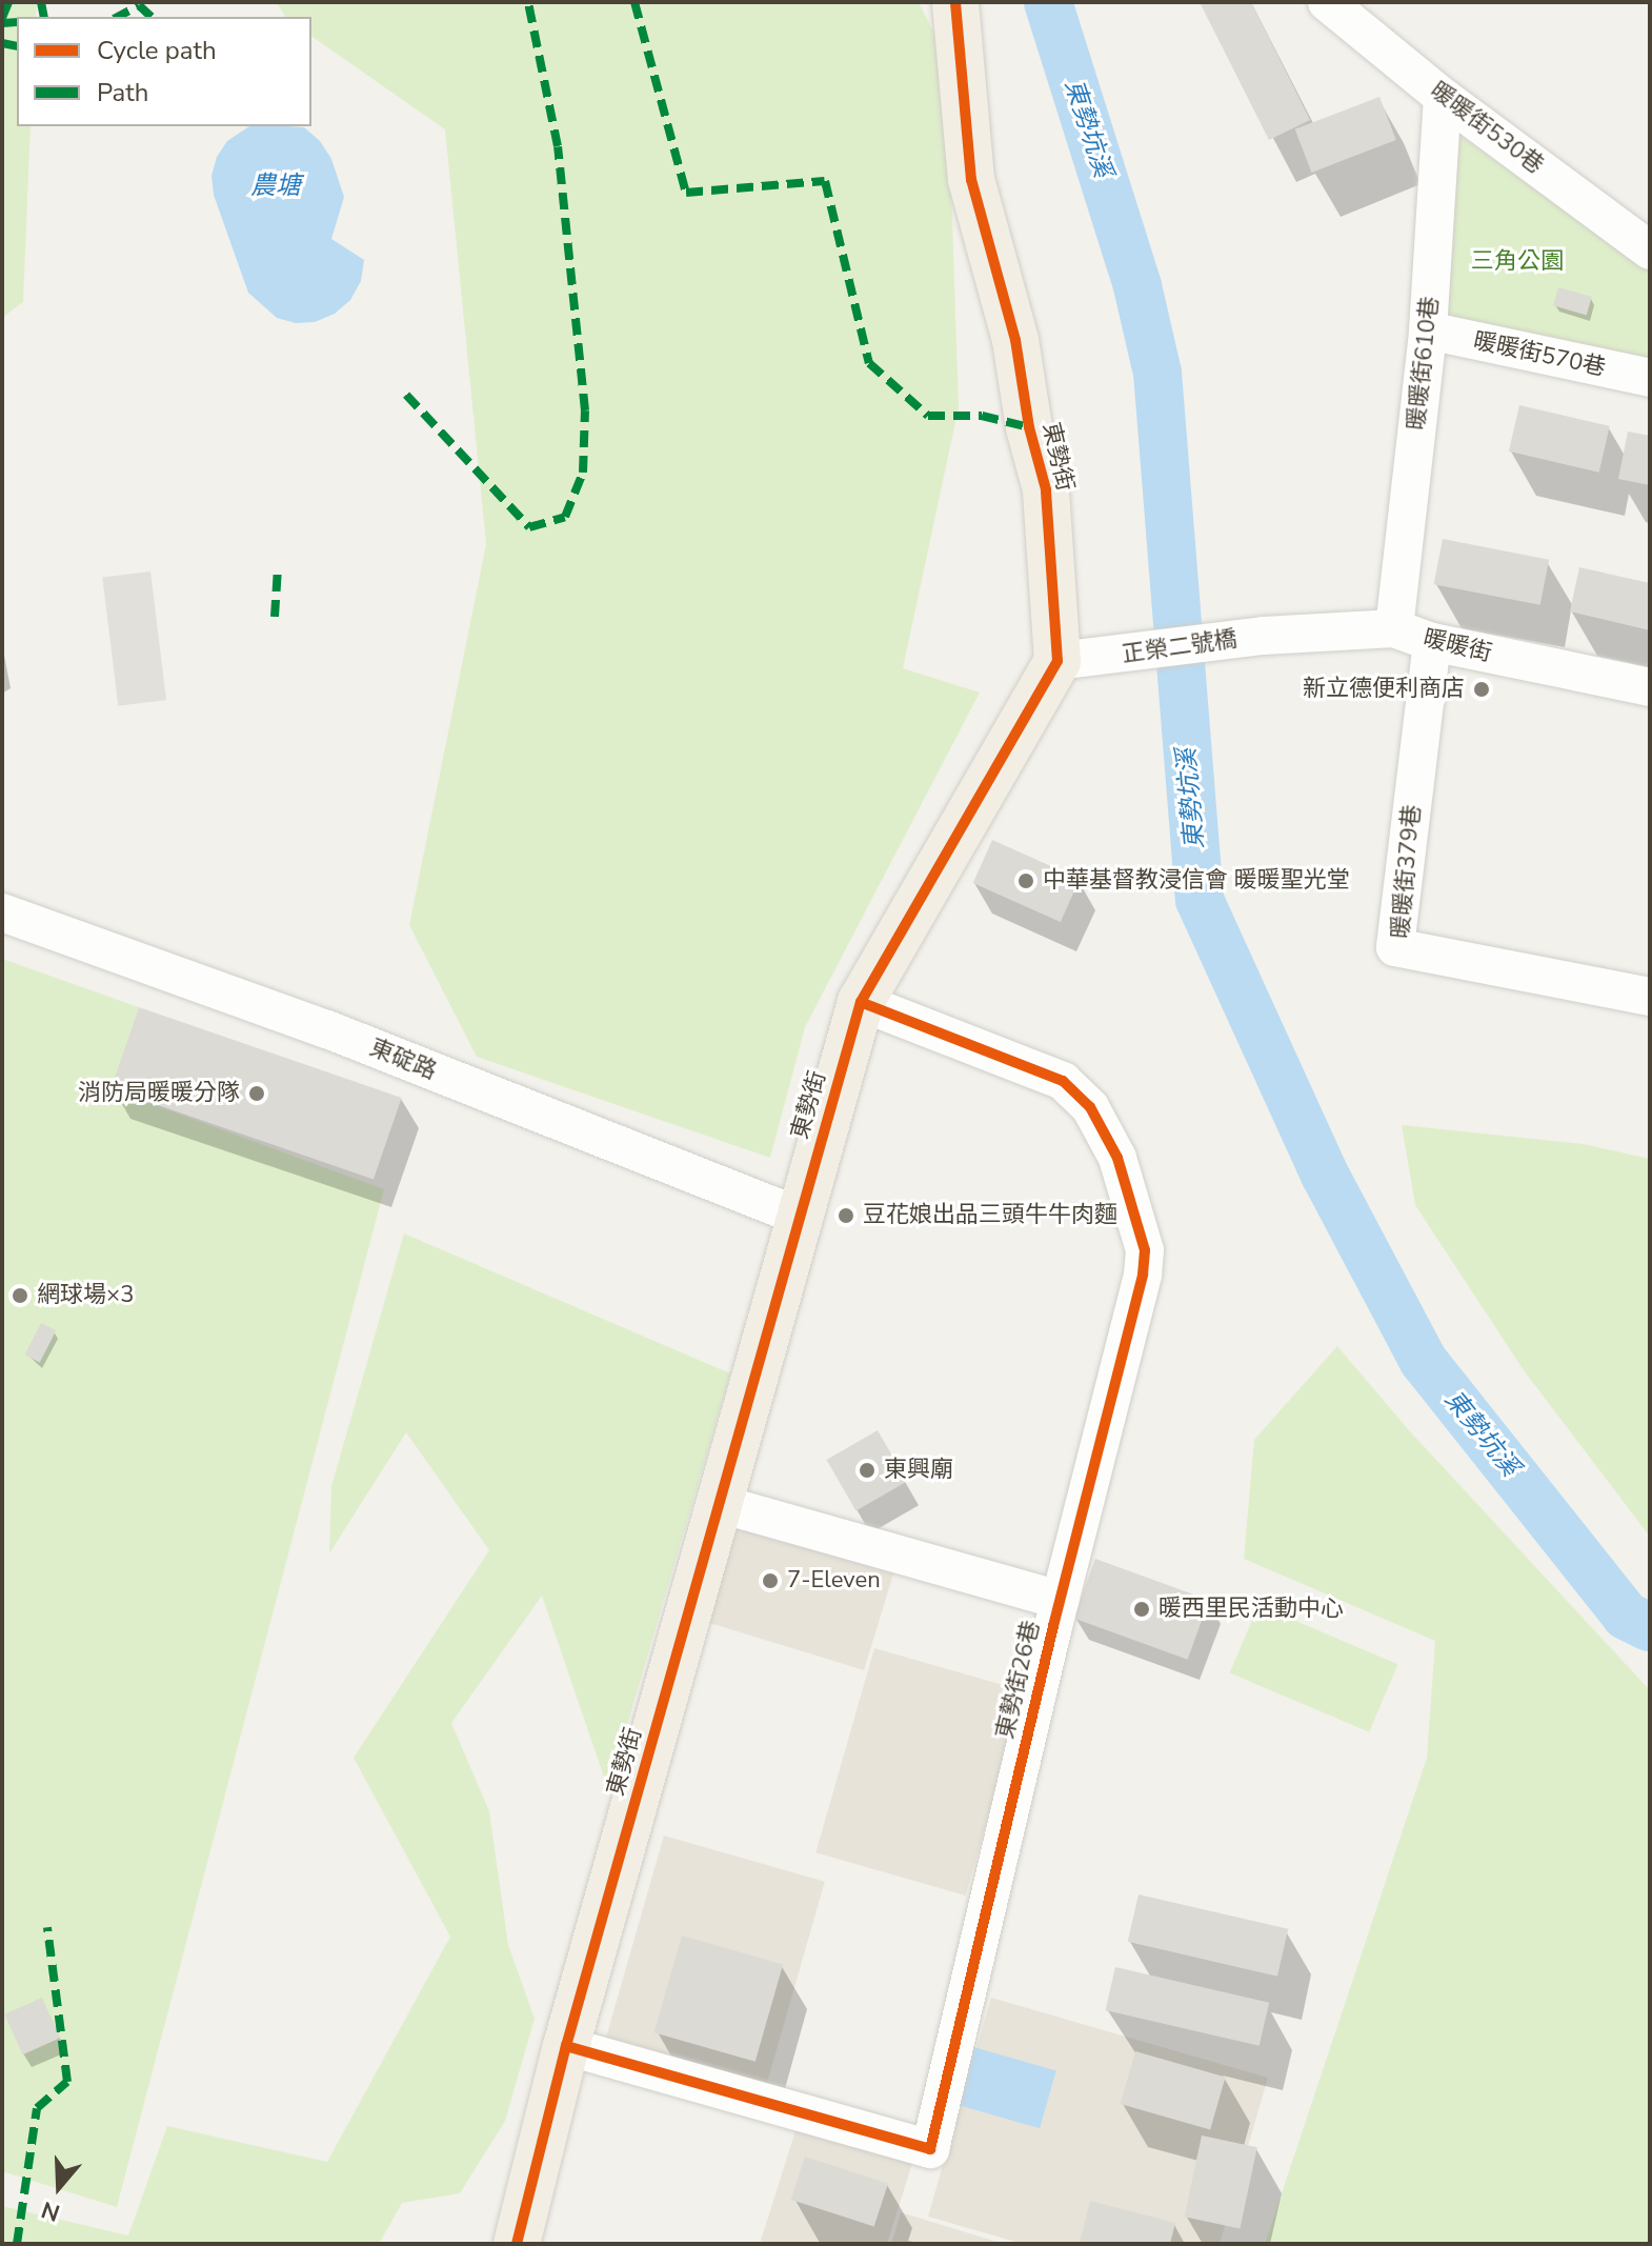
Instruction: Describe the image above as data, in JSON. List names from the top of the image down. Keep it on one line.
{"streets":{"main road":["東勢街"],"street":["暖暖街530巷","暖暖街570巷","暖暖街610巷","暖暖街","正榮二號橋","暖暖街379巷","東碇路","東勢街26巷"]},"crossings":[["暖暖街530巷","暖暖街610巷"],["暖暖街570巷","暖暖街610巷"],["暖暖街610巷","暖暖街"],["東勢街","正榮二號橋"],["東勢街","東碇路"],["東勢街","東勢街26巷"],["暖暖街","正榮二號橋"],["暖暖街","暖暖街379巷"]],"water":["東勢坑溪","農塘"],"parks":["三角公園"],"places":["新立德便利商店","中華基督教浸信會 暖暖聖光堂","消防局暖暖分隊","豆花娘出品三頭牛牛肉麵","網球場×3","東興廟","7-Eleven","暖西里民活動中心"],"legend":["Cycle path","Path"],"north":"bottom"}
